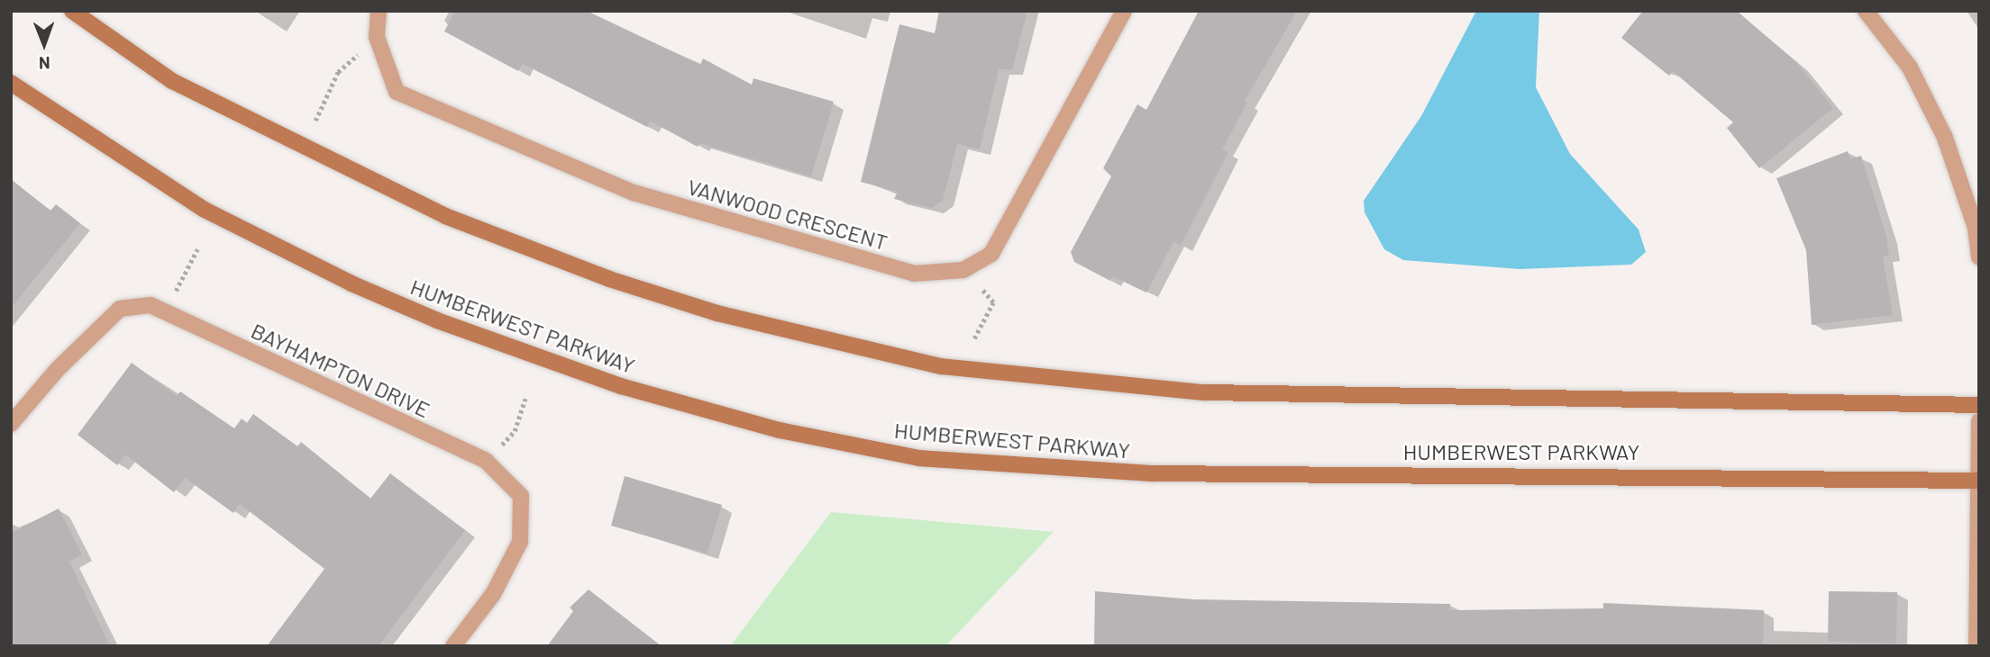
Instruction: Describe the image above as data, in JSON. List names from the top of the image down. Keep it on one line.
{"streets":{"main road":["HUMBERWEST PARKWAY"],"street":["VANWOOD CRESCENT","BAYHAMPTON DRIVE"]},"north":"bottom"}
